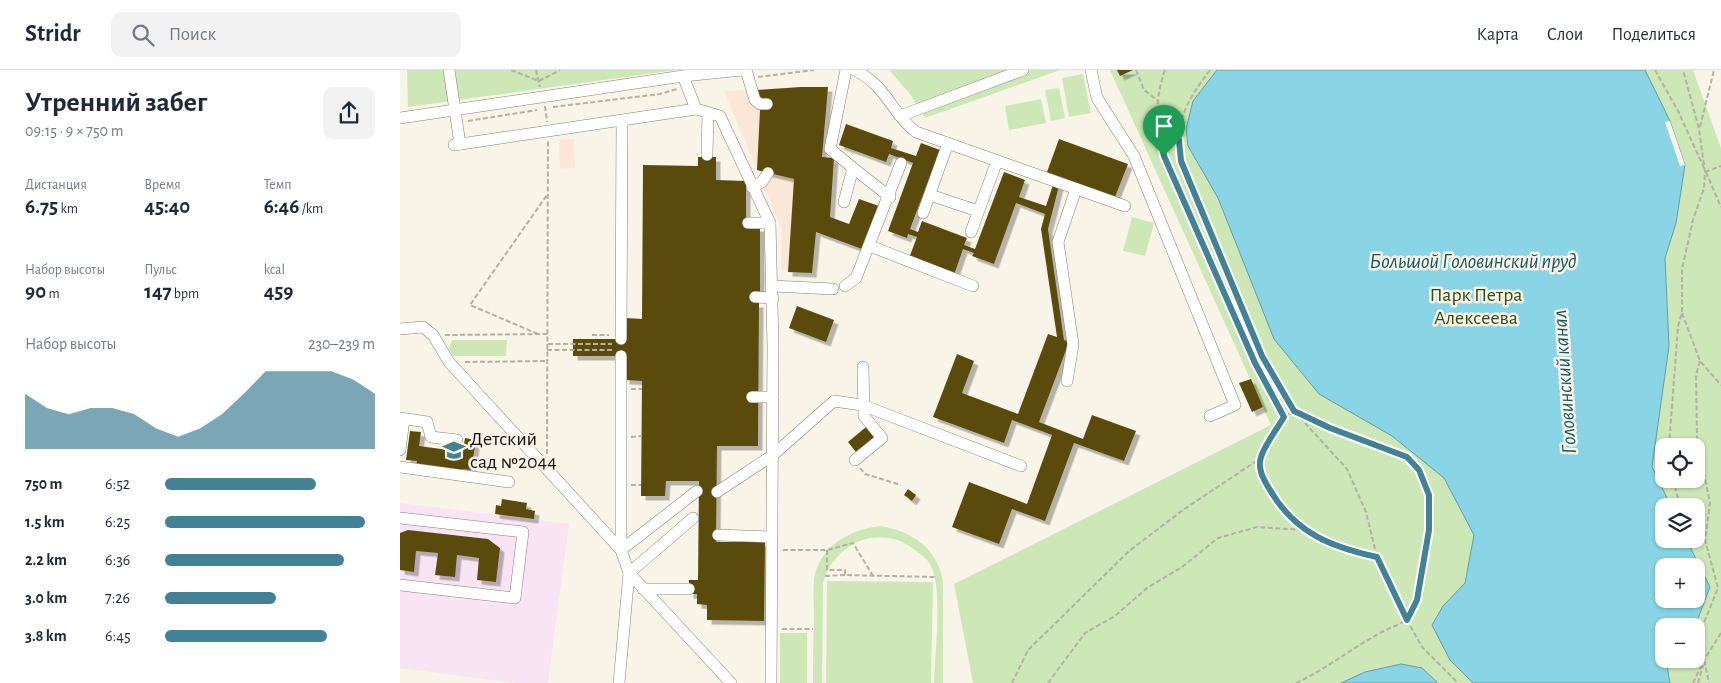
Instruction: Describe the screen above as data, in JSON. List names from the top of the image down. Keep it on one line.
{"water":["Большой Головинский пруд","Головинский канал"],"parks":["Парк Петра Алексеева"],"places":{"school or university":["Детский сад №2044"]},"page":{"header":"Stridr","search":"Поиск","nav":["Карта","Слои","Поделиться"],"heading":["Утренний забег","09:15 · 9 × 750 m"],"stats":[["Дистанция","6.75 km"],["Время","45:40"],["Темп","6:46 /km"],["Набор высоты","90 m"],["Пульс","147 bpm"],["kcal","459"]],"chart":["Набор высоты","230–239 m"],"map_buttons":["+","−"],"list":[{"name":"750 m","note":"6:52"},{"name":"1.5 km","note":"6:25"},{"name":"2.2 km","note":"6:36"},{"name":"3.0 km","note":"7:26"},{"name":"3.8 km","note":"6:45"}]}}
